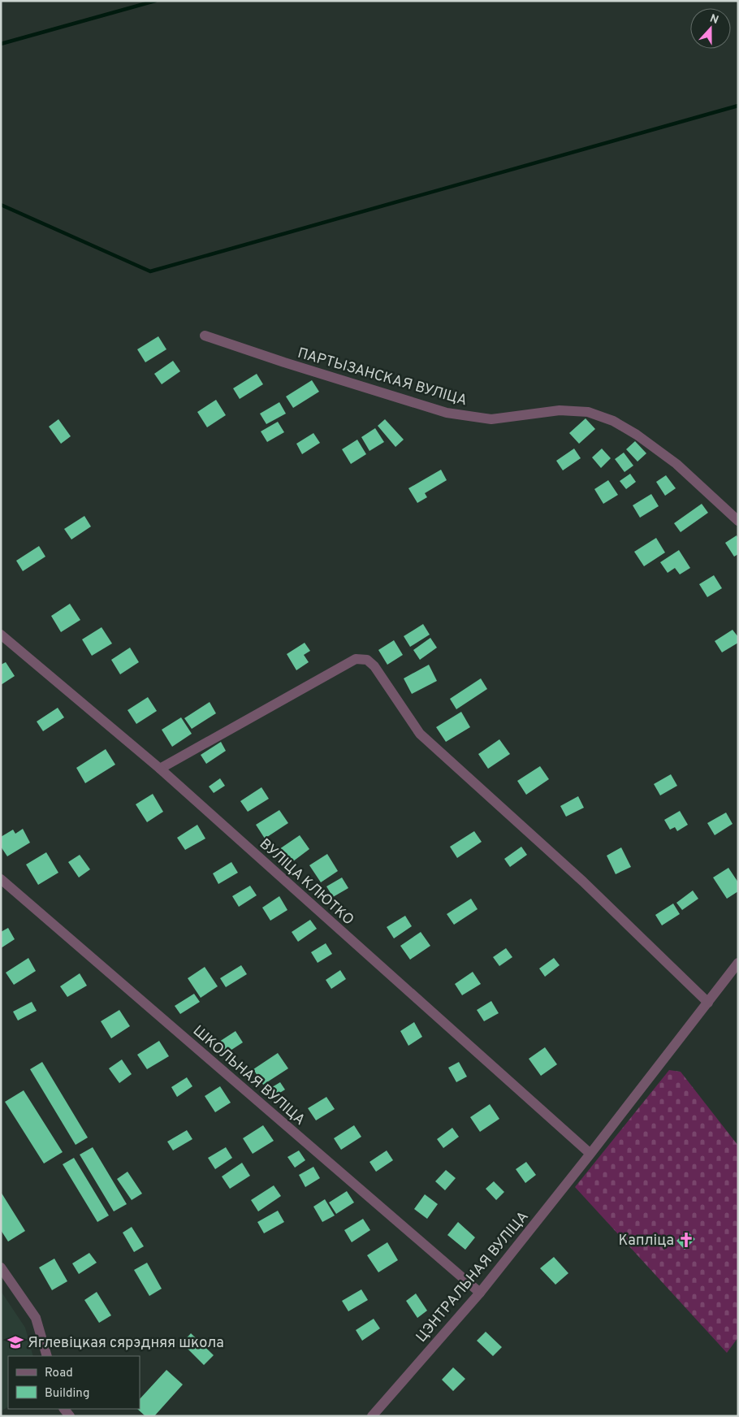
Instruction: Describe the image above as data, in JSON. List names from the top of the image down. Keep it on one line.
{"streets":{"street":["ПАРТЫЗАНСКАЯ ВУЛІЦА","ВУЛІЦА КЛЮТКО","ШКОЛЬНАЯ ВУЛІЦА","ЦЭНТРАЛЬНАЯ ВУЛІЦА"]},"crossings":[["ВУЛІЦА КЛЮТКО","ЦЭНТРАЛЬНАЯ ВУЛІЦА"],["ШКОЛЬНАЯ ВУЛІЦА","ЦЭНТРАЛЬНАЯ ВУЛІЦА"]],"places":{"church":["Капліца"],"school or university":["Яглевіцкая сярэдняя школа"]},"legend":["Road","Building"],"north":"top"}
